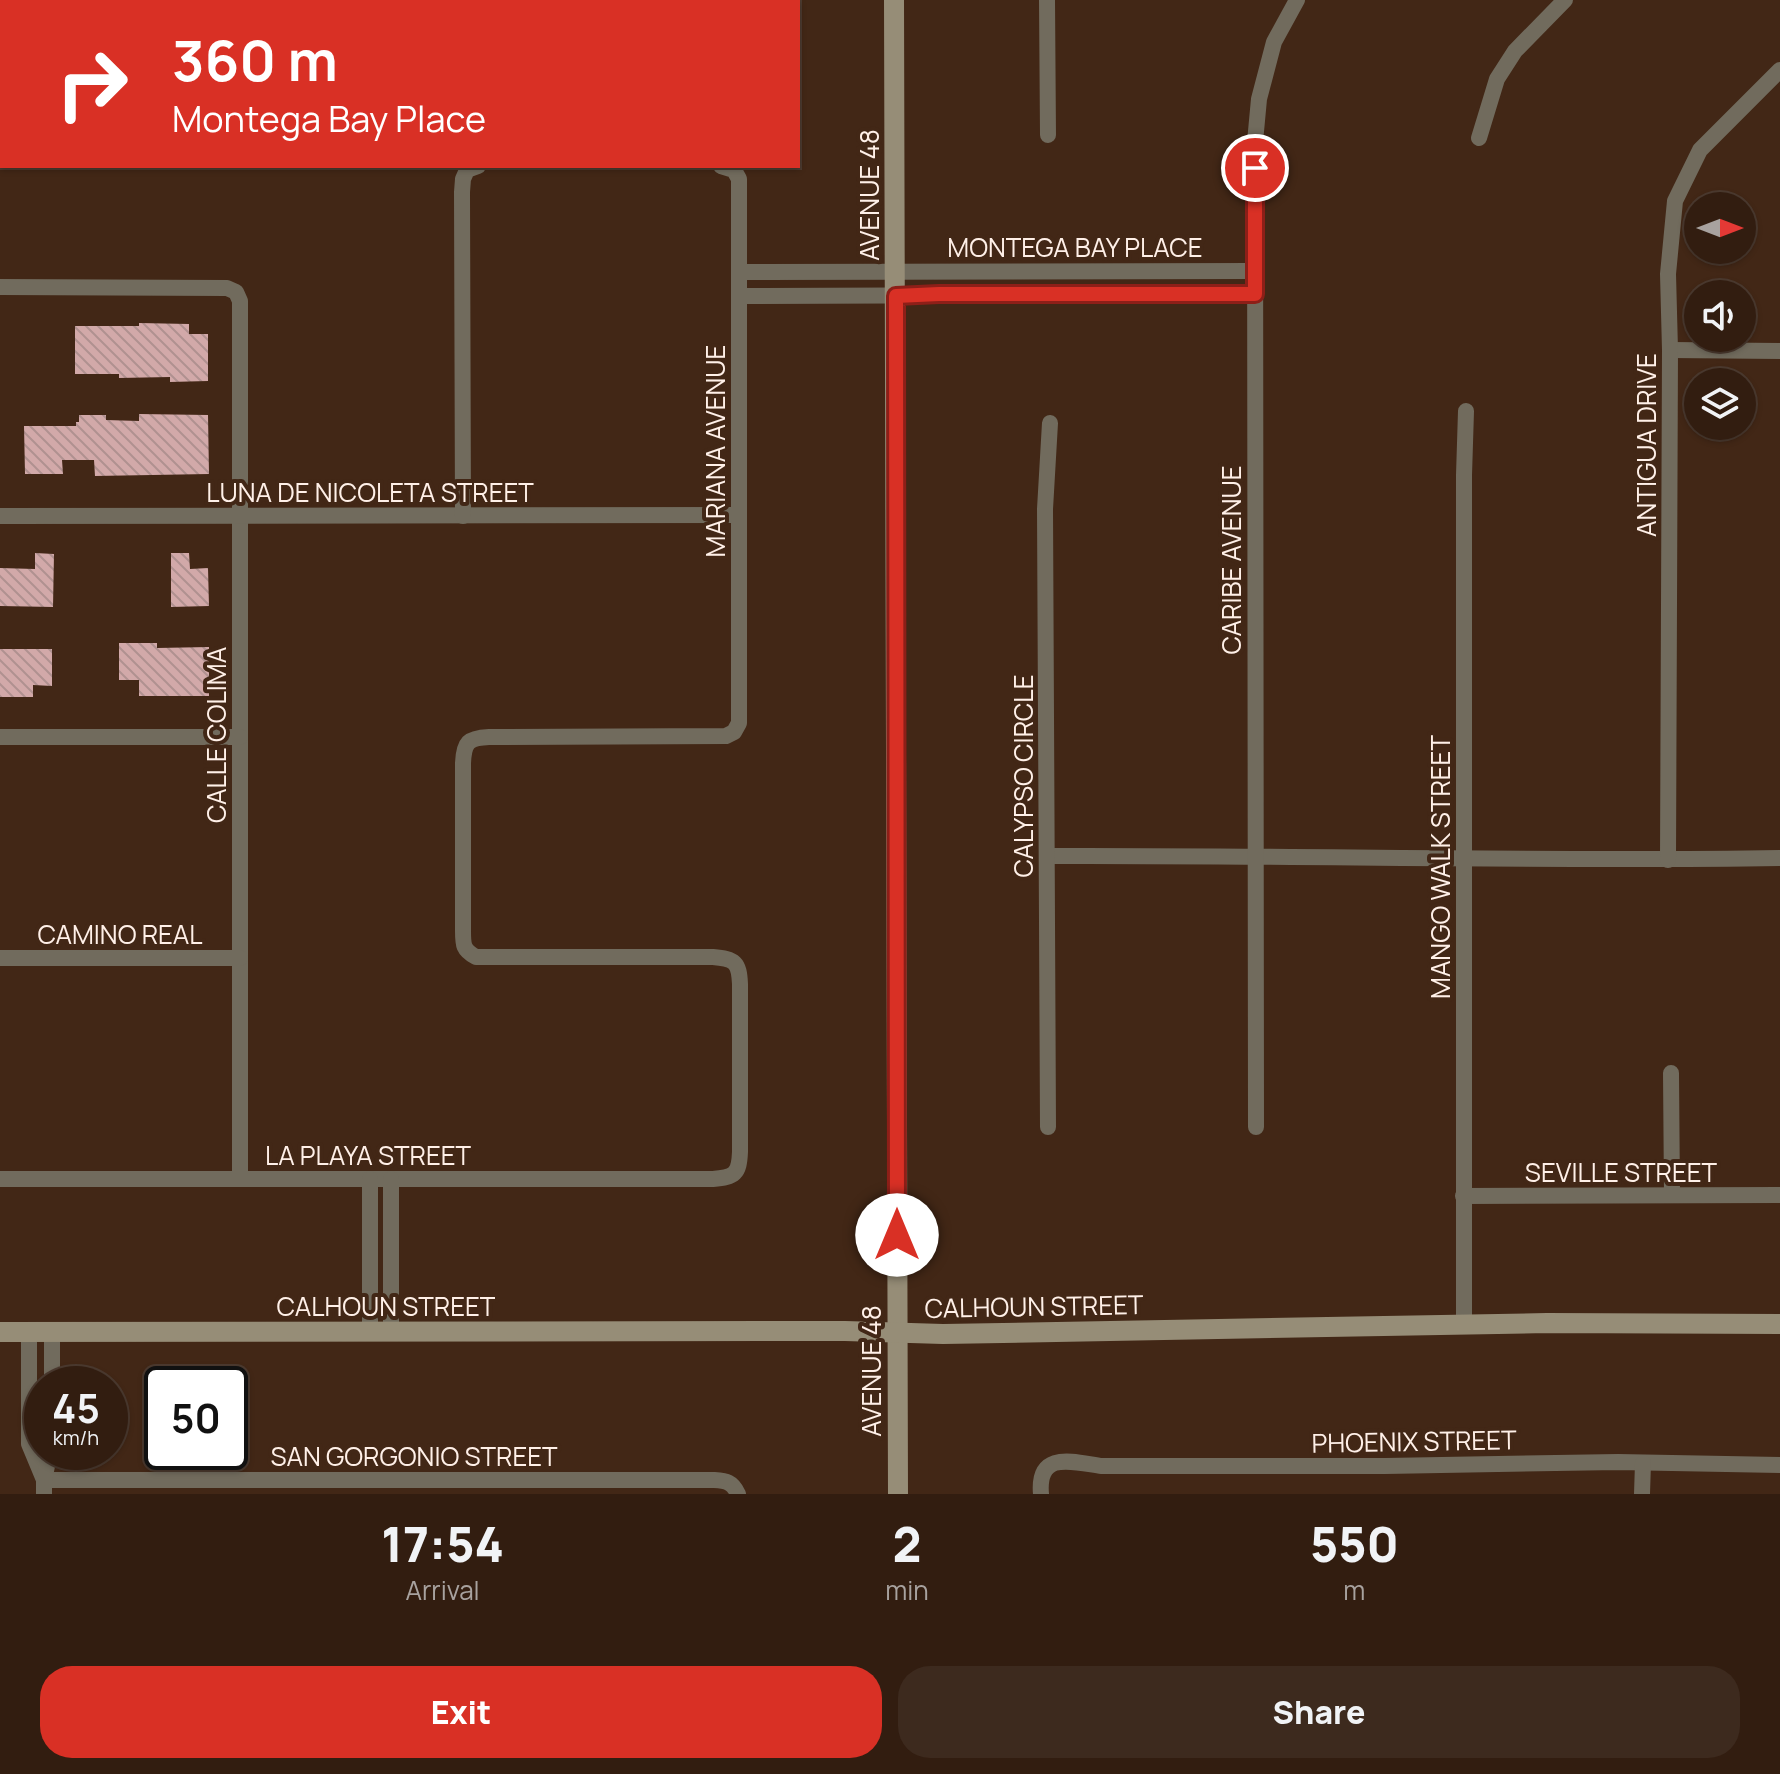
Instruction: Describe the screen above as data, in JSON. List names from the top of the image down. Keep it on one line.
{"streets":{"street":["AVENUE 48","MONTEGA BAY PLACE","ANTIGUA DRIVE","MARIANA AVENUE","LUNA DE NICOLETA STREET","CARIBE AVENUE","CALLE COLIMA","CALYPSO CIRCLE","MANGO WALK STREET","CAMINO REAL","LA PLAYA STREET","SEVILLE STREET","CALHOUN STREET","PHOENIX STREET","SAN GORGONIO STREET"]},"crossings":[["AVENUE 48","MONTEGA BAY PLACE"],["AVENUE 48","CALHOUN STREET"],["MONTEGA BAY PLACE","MARIANA AVENUE"],["MONTEGA BAY PLACE","CARIBE AVENUE"],["MARIANA AVENUE","LUNA DE NICOLETA STREET"],["MARIANA AVENUE","LA PLAYA STREET"],["LUNA DE NICOLETA STREET","CALLE COLIMA"],["CALLE COLIMA","CAMINO REAL"],["CALLE COLIMA","LA PLAYA STREET"],["MANGO WALK STREET","SEVILLE STREET"],["MANGO WALK STREET","CALHOUN STREET"]],"north":"right","page":{"turn":["360 m","Montega Bay Place"],"speed":"45 km/h","limit":"50","eta":["17:54","Arrival","2","min","550","m"],"buttons":["Exit","Share"]}}
